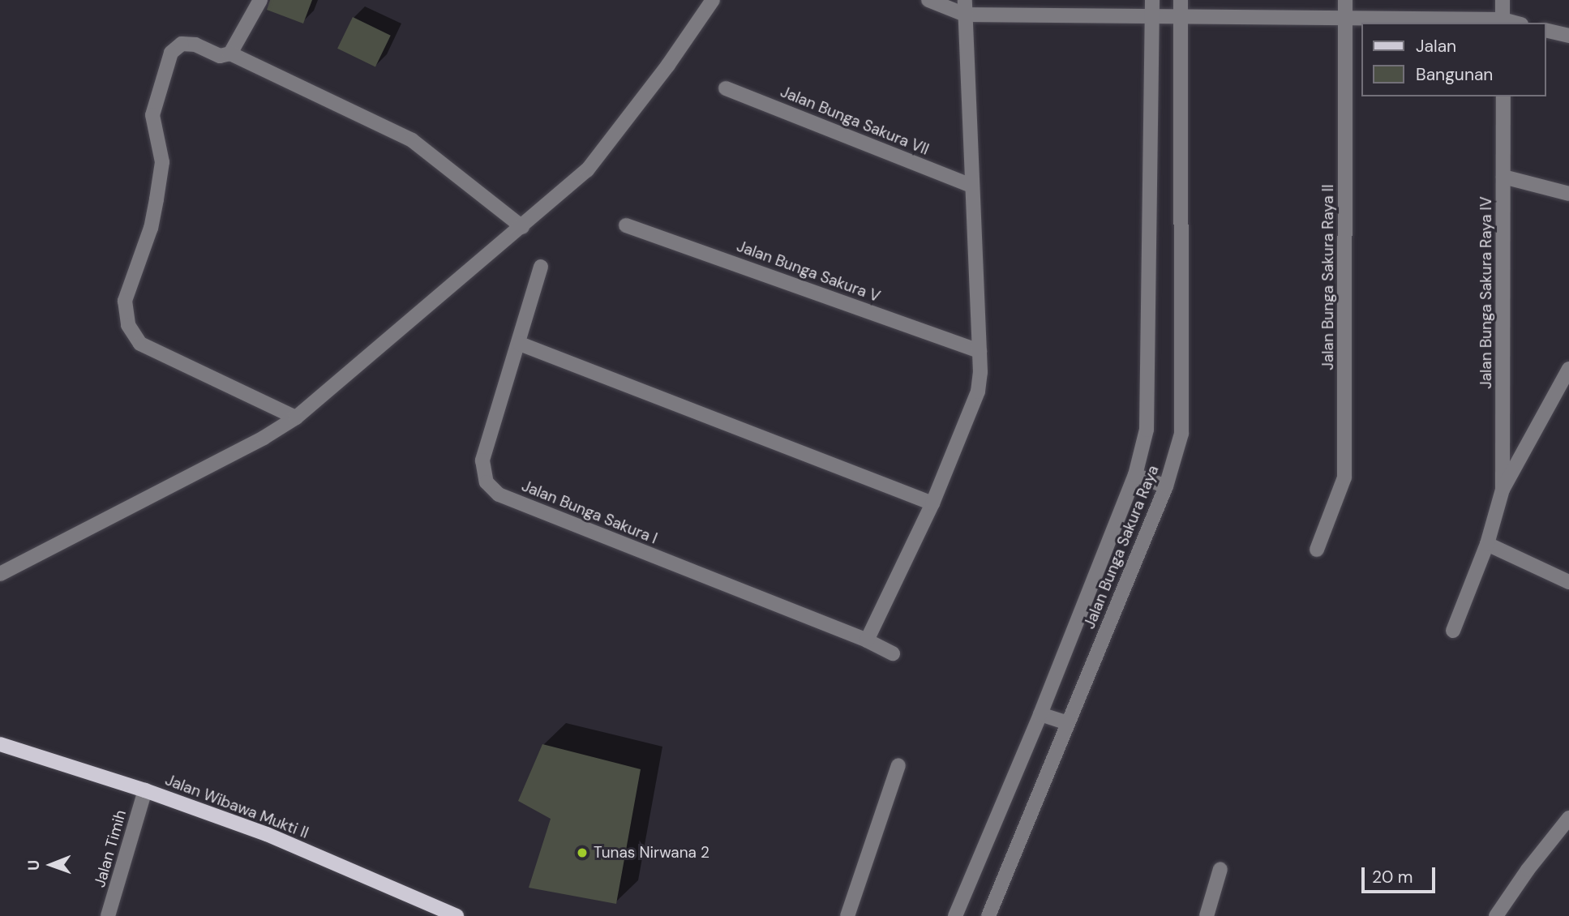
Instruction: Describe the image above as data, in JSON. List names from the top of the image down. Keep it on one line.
{"streets":{"main road":["Jalan Wibawa Mukti II"],"street":["Jalan Bunga Sakura VII","Jalan Bunga Sakura V","Jalan Bunga Sakura Raya II","Jalan Bunga Sakura Raya IV","Jalan Bunga Sakura I","Jalan Bunga Sakura Raya","Jalan Timih"]},"crossings":[["Jalan Wibawa Mukti II","Jalan Timih"]],"places":["Tunas Nirwana 2"],"legend":["Jalan","Bangunan"],"scale_bar":"20 m","north":"left"}
